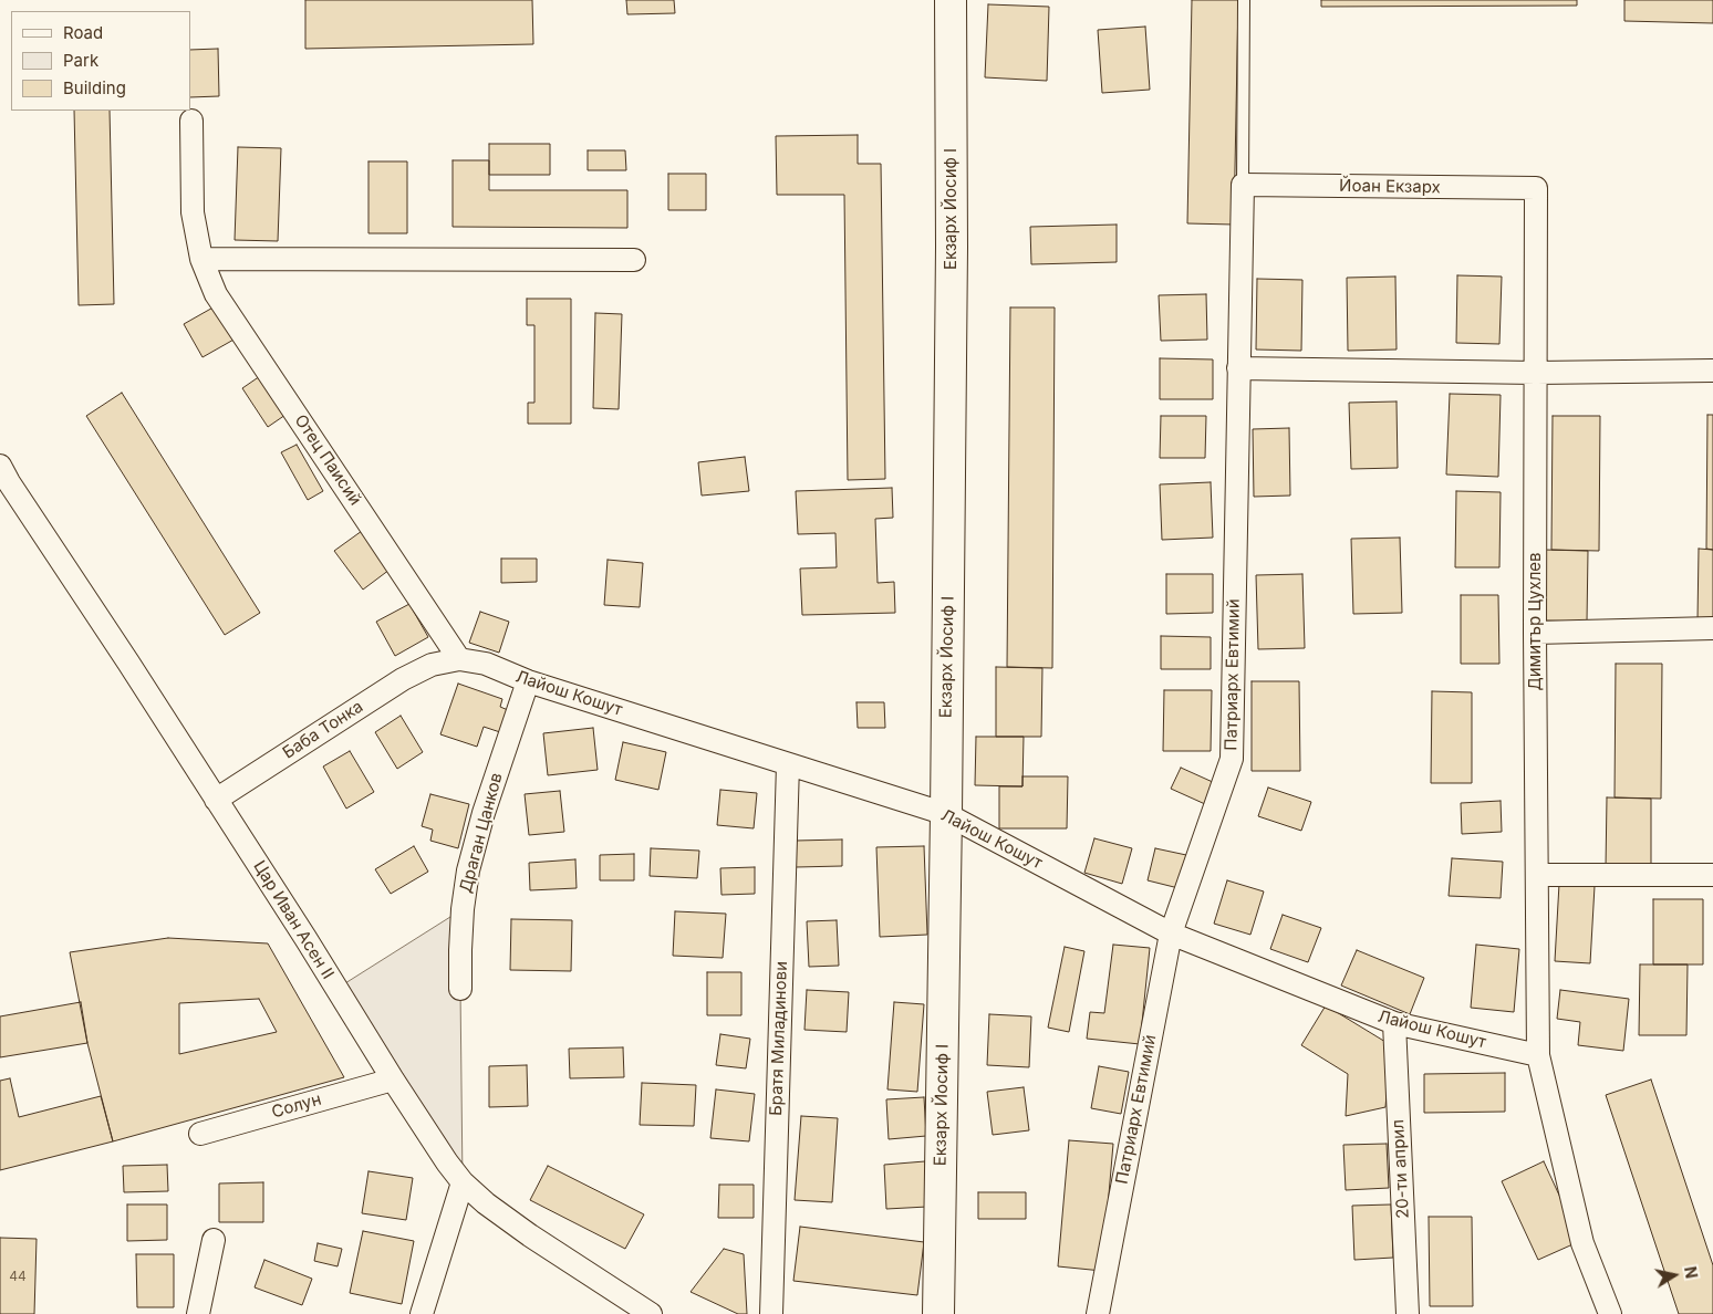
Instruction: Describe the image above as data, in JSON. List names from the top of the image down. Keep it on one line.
{"streets":{"street":["Йоан Екзарх","Екзарх Йосиф I","Отец Паисий","Димитър Цухлев","Патриарх Евтимий","Лайош Кошут","Баба Тонка","Драган Цанков","Цар Иван Асен II","Братя Миладинови","Солун","20-ти април"]},"crossings":[["Йоан Екзарх","Димитър Цухлев"],["Йоан Екзарх","Патриарх Евтимий"],["Екзарх Йосиф I","Лайош Кошут"],["Отец Паисий","Лайош Кошут"],["Димитър Цухлев","Лайош Кошут"],["Патриарх Евтимий","Лайош Кошут"],["Лайош Кошут","Баба Тонка"],["Лайош Кошут","Драган Цанков"],["Лайош Кошут","Братя Миладинови"],["Лайош Кошут","20-ти април"],["Баба Тонка","Цар Иван Асен II"],["Цар Иван Асен II","Солун"]],"house_numbers":["44"],"legend":["Road","Park","Building"],"north":"right"}
